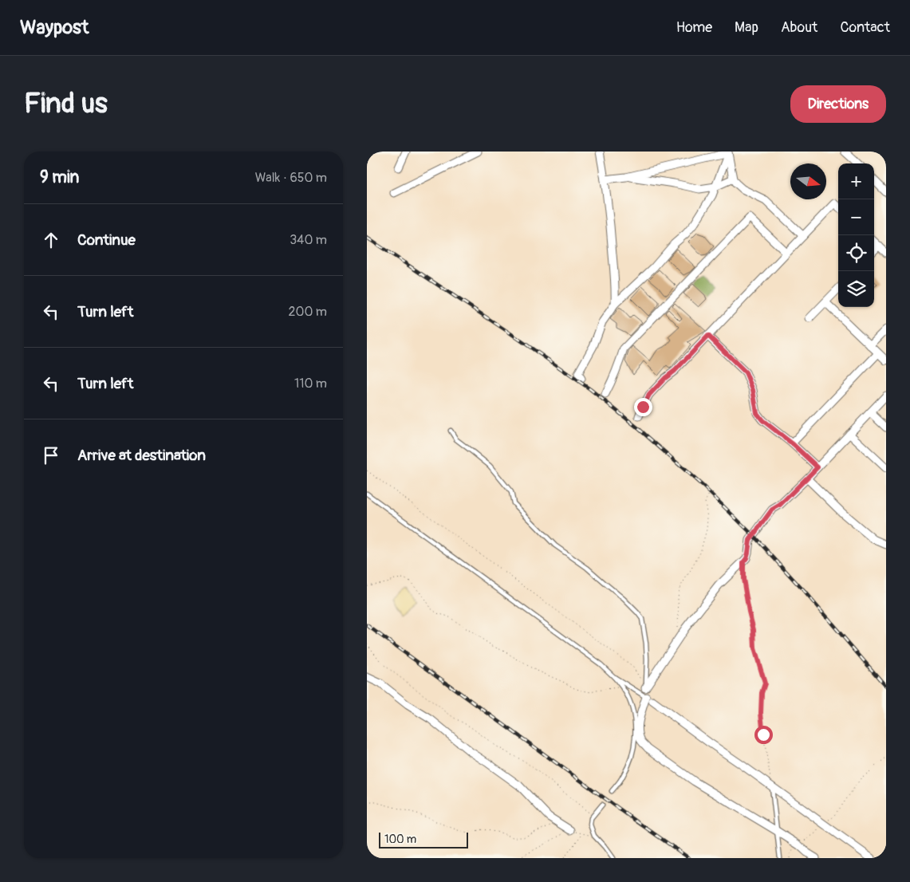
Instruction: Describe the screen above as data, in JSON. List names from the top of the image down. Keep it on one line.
{"scale_bar":"100 m","north":"right","page":{"header":"Waypost","nav":["Home","Map","About","Contact"],"buttons":"Directions","title":"Find us","heading":["9 min","Walk · 650 m"],"map_buttons":["+","−"],"list":[["Continue","340 m"],["Turn left","200 m"],["Turn left","110 m"],"Arrive at destination"],"scale":"100 m"}}
